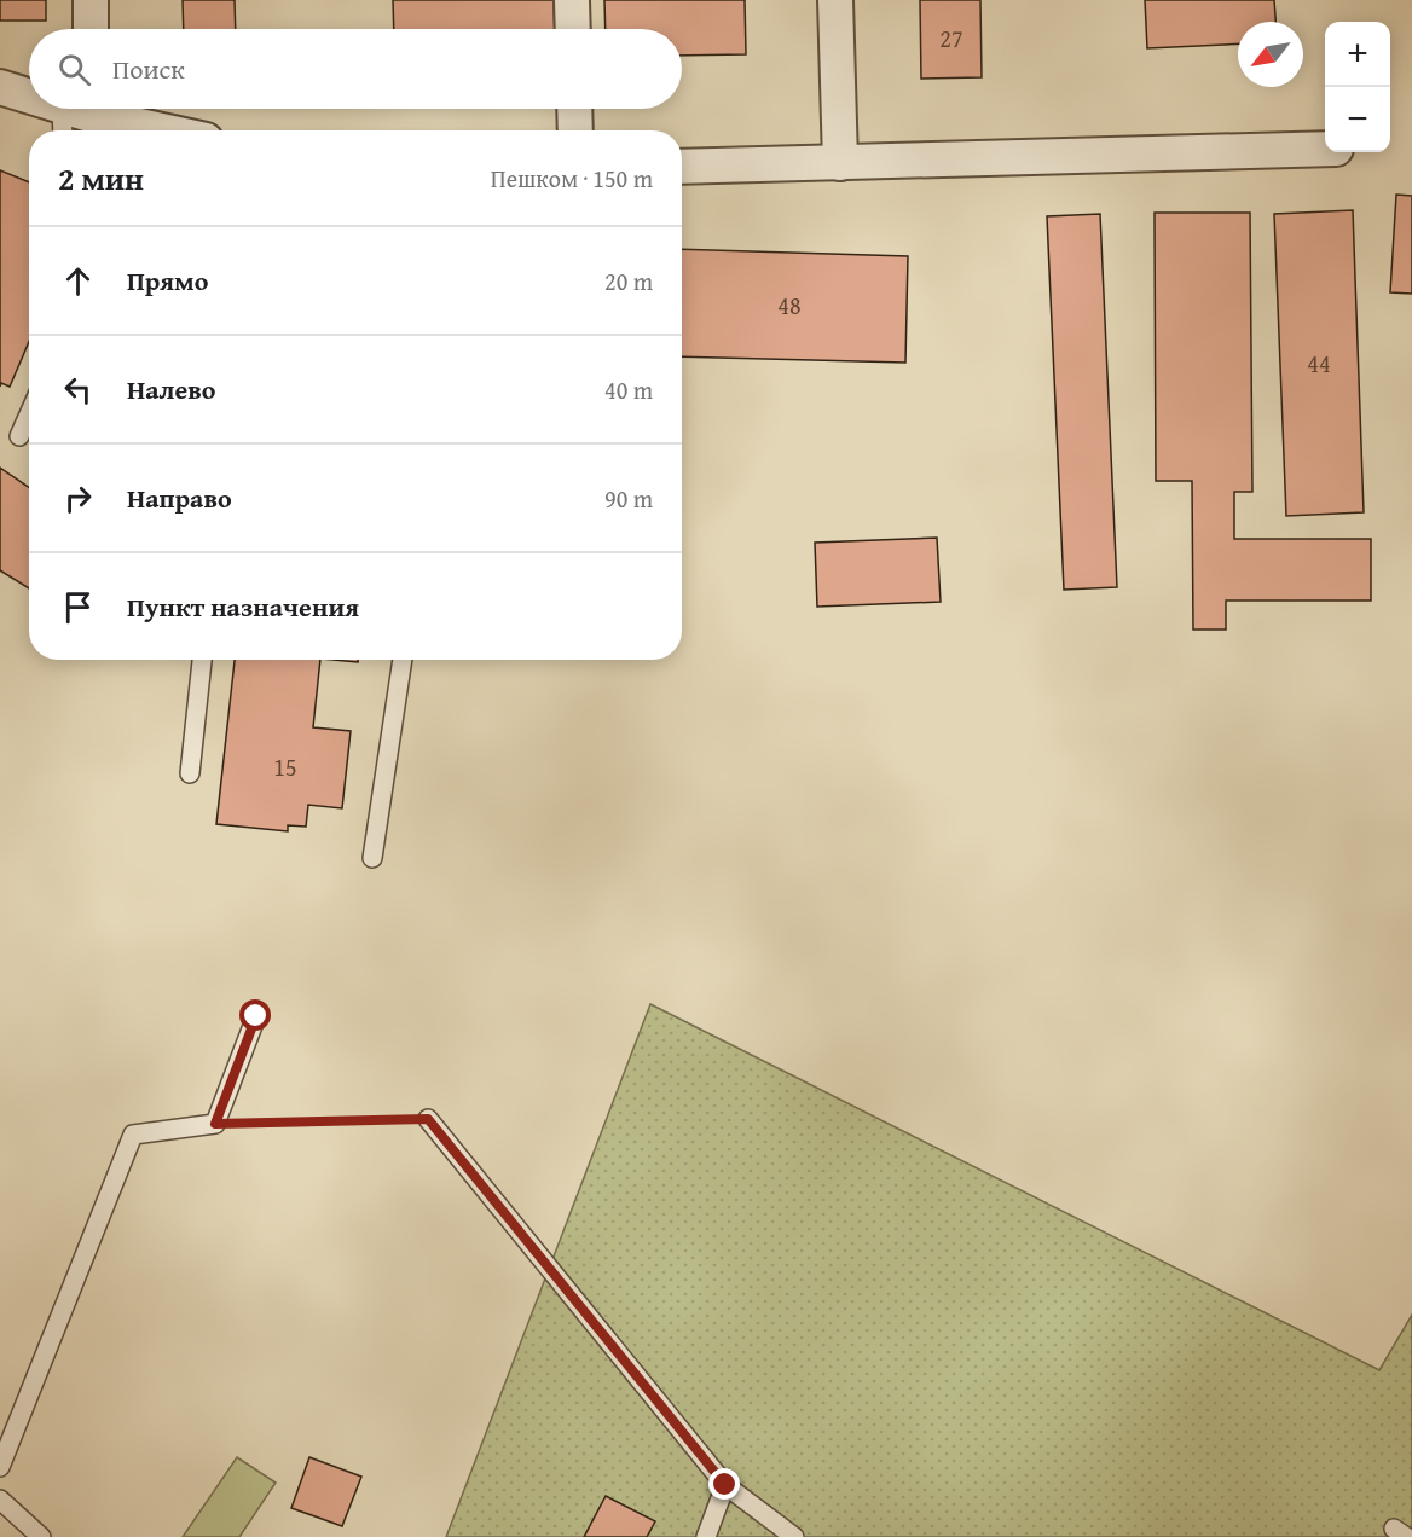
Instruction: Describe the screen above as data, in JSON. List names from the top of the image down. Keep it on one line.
{"house_numbers":["27","48","44","15"],"north":"bottom left","page":{"map_buttons":["+","−"],"search":"Поиск","heading":["2 мин","Пешком · 150 m"],"list":[["Прямо","20 m"],["Налево","40 m"],["Направо","90 m"],"Пункт назначения"]}}
